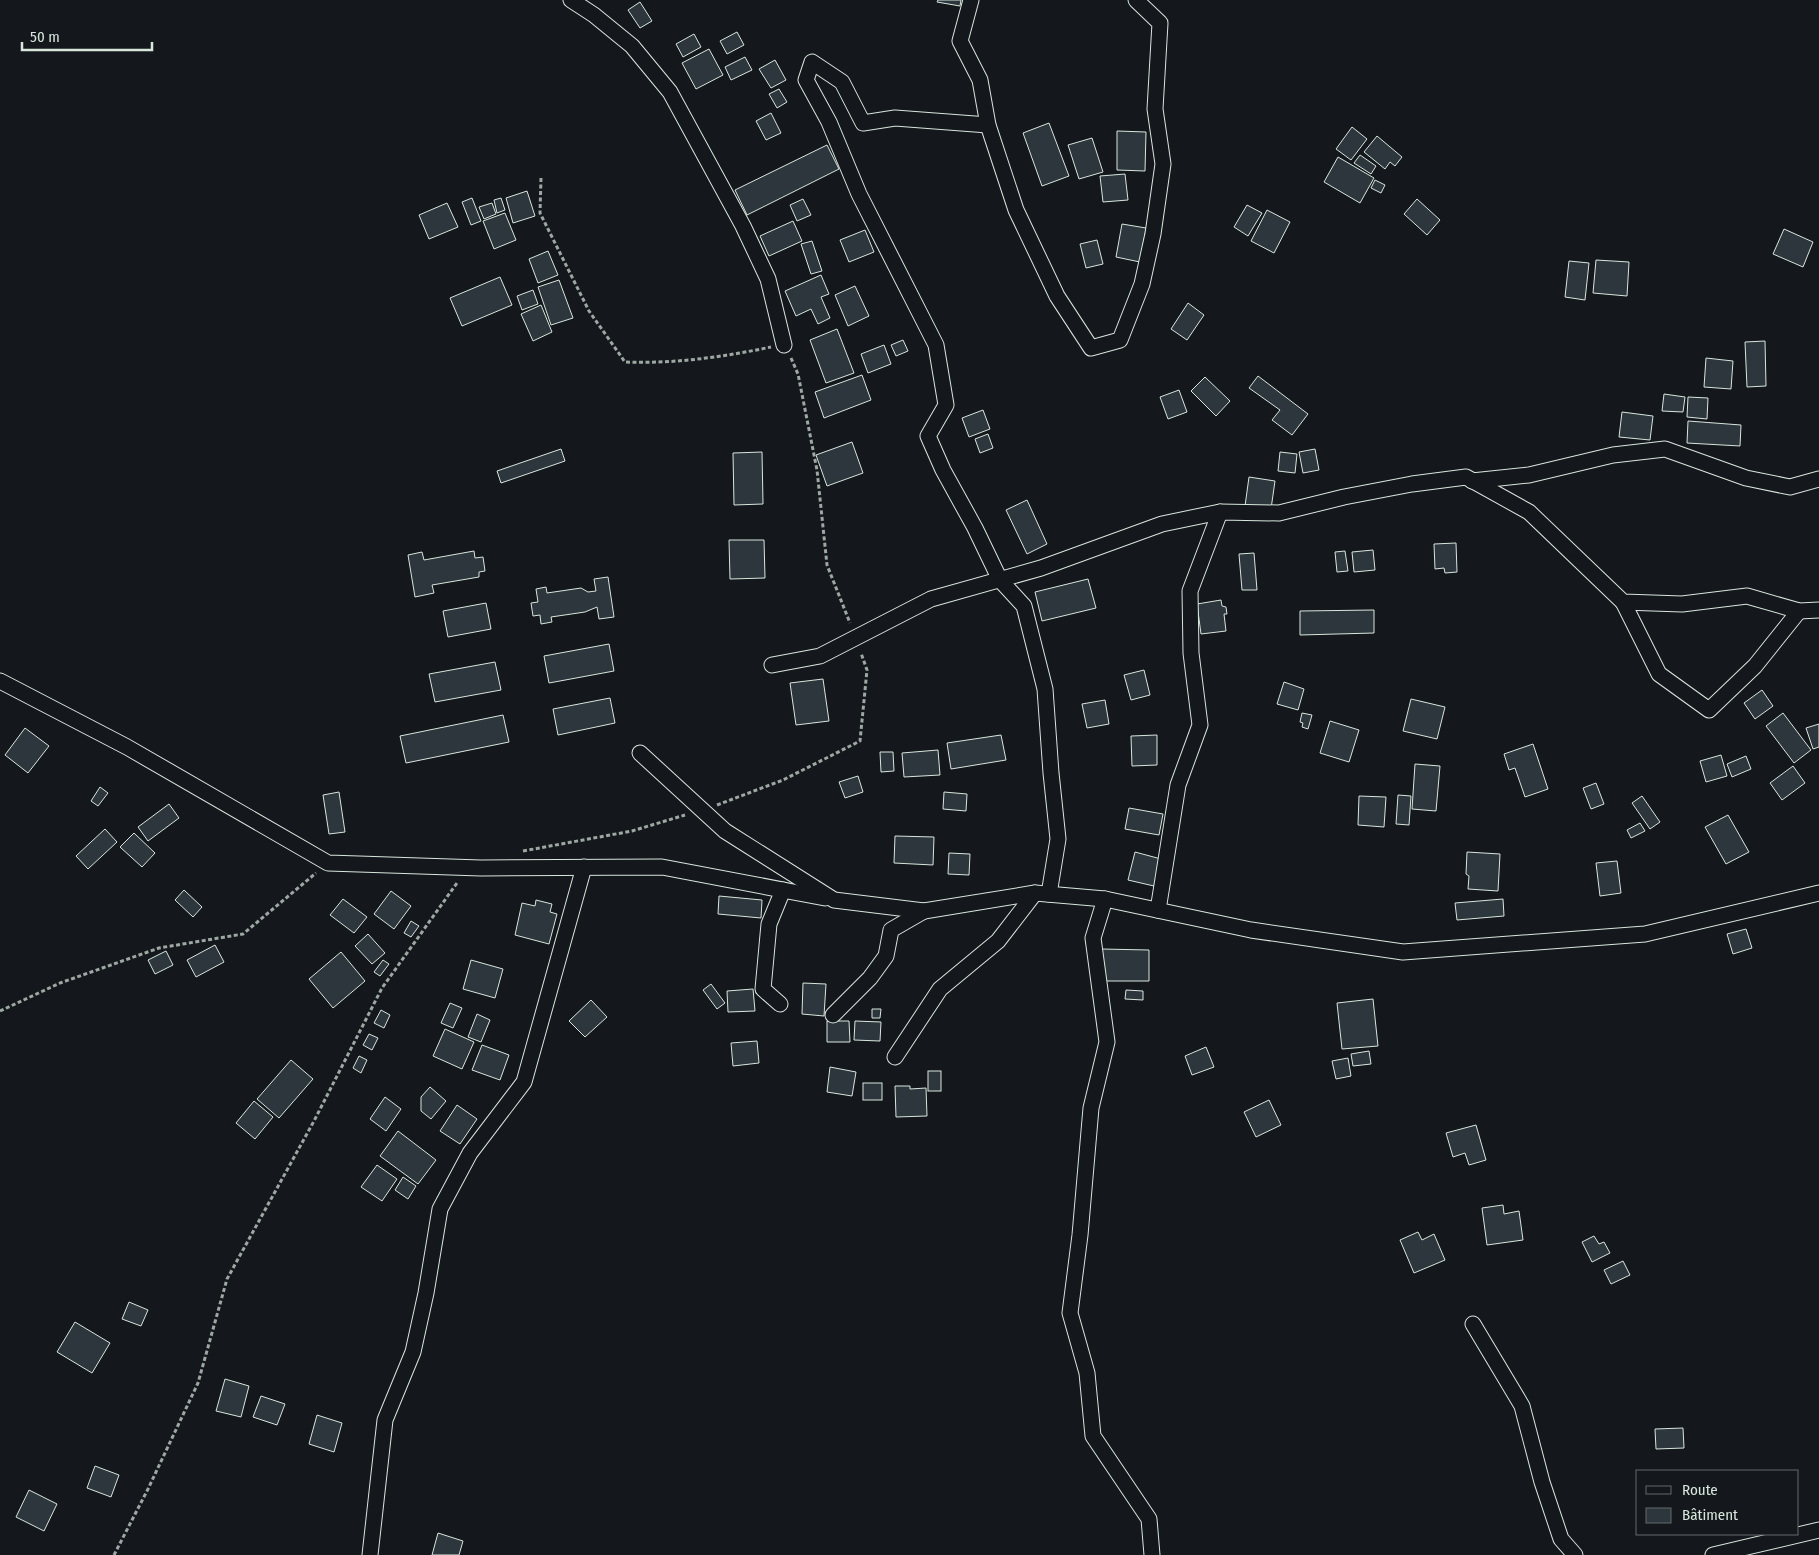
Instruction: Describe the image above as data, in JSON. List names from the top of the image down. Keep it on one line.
{"legend":["Route","Bâtiment"],"scale_bar":"50 m"}
